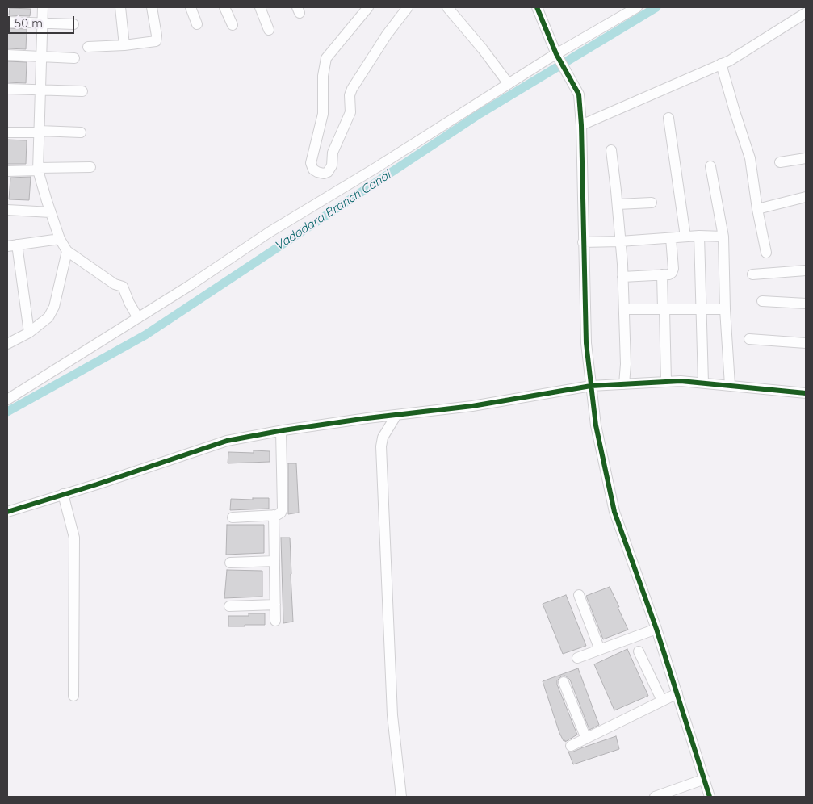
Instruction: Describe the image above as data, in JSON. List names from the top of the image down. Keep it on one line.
{"water":["Vadodara Branch Canal"],"scale_bar":"50 m"}
